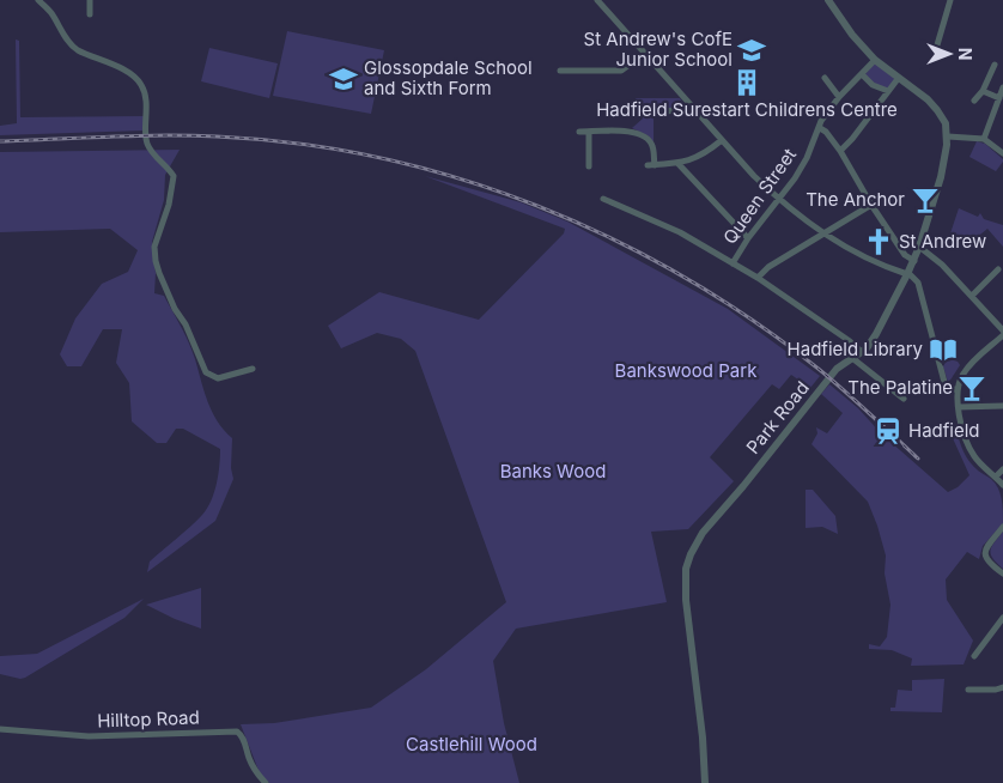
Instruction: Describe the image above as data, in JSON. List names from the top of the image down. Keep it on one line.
{"streets":{"street":["Queen Street","Park Road","Hilltop Road"]},"parks":["Bankswood Park","Banks Wood","Castlehill Wood"],"places":{"school or university":["St Andrew's CofE Junior School","Glossopdale School and Sixth Form"],"building":["Hadfield Surestart Childrens Centre"],"bar":["The Anchor","The Palatine"],"church":["St Andrew"],"library":["Hadfield Library"],"station":["Hadfield"]},"north":"right"}
